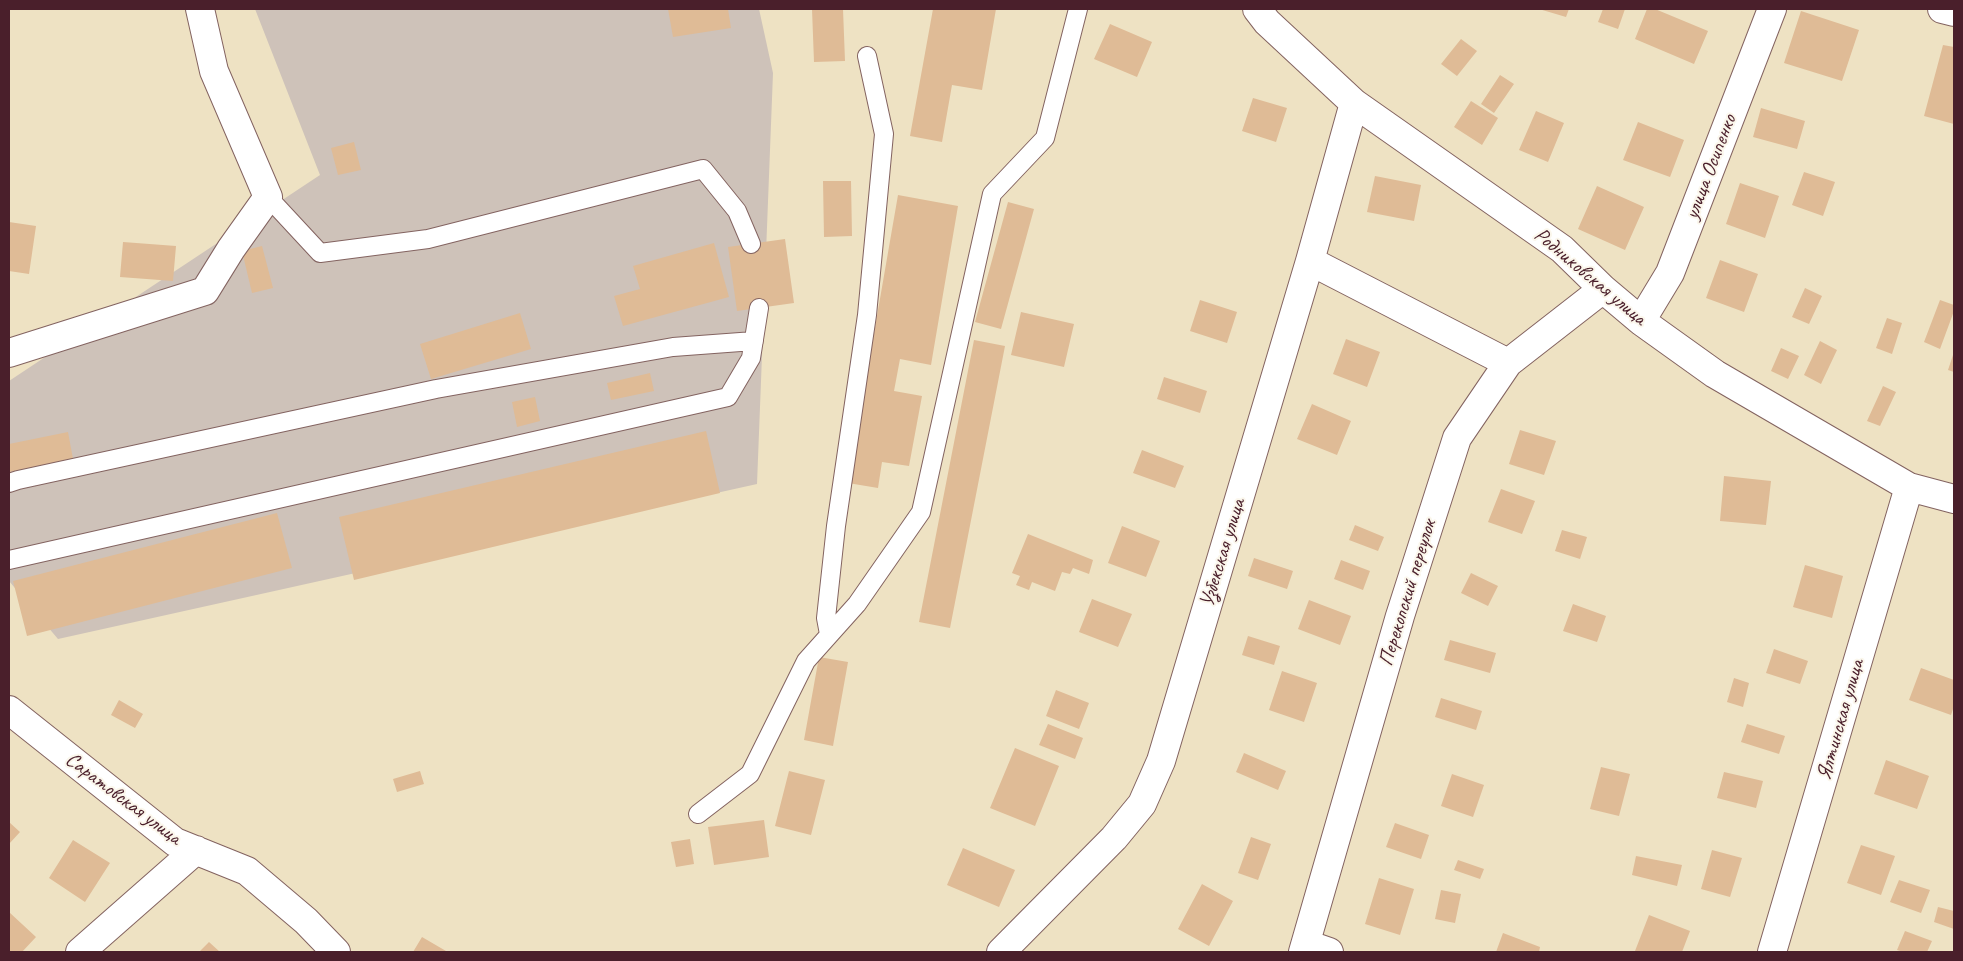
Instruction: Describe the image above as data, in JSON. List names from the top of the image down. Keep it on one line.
{"streets":{"street":["улица Осипенко","Родниковская улица","Узбекская улица","Перекопский переулок","Ялтинская улица","Саратовская улица"]},"crossings":[["улица Осипенко","Родниковская улица"],["Родниковская улица","Узбекская улица"],["Родниковская улица","Перекопский переулок"],["Родниковская улица","Ялтинская улица"]]}
